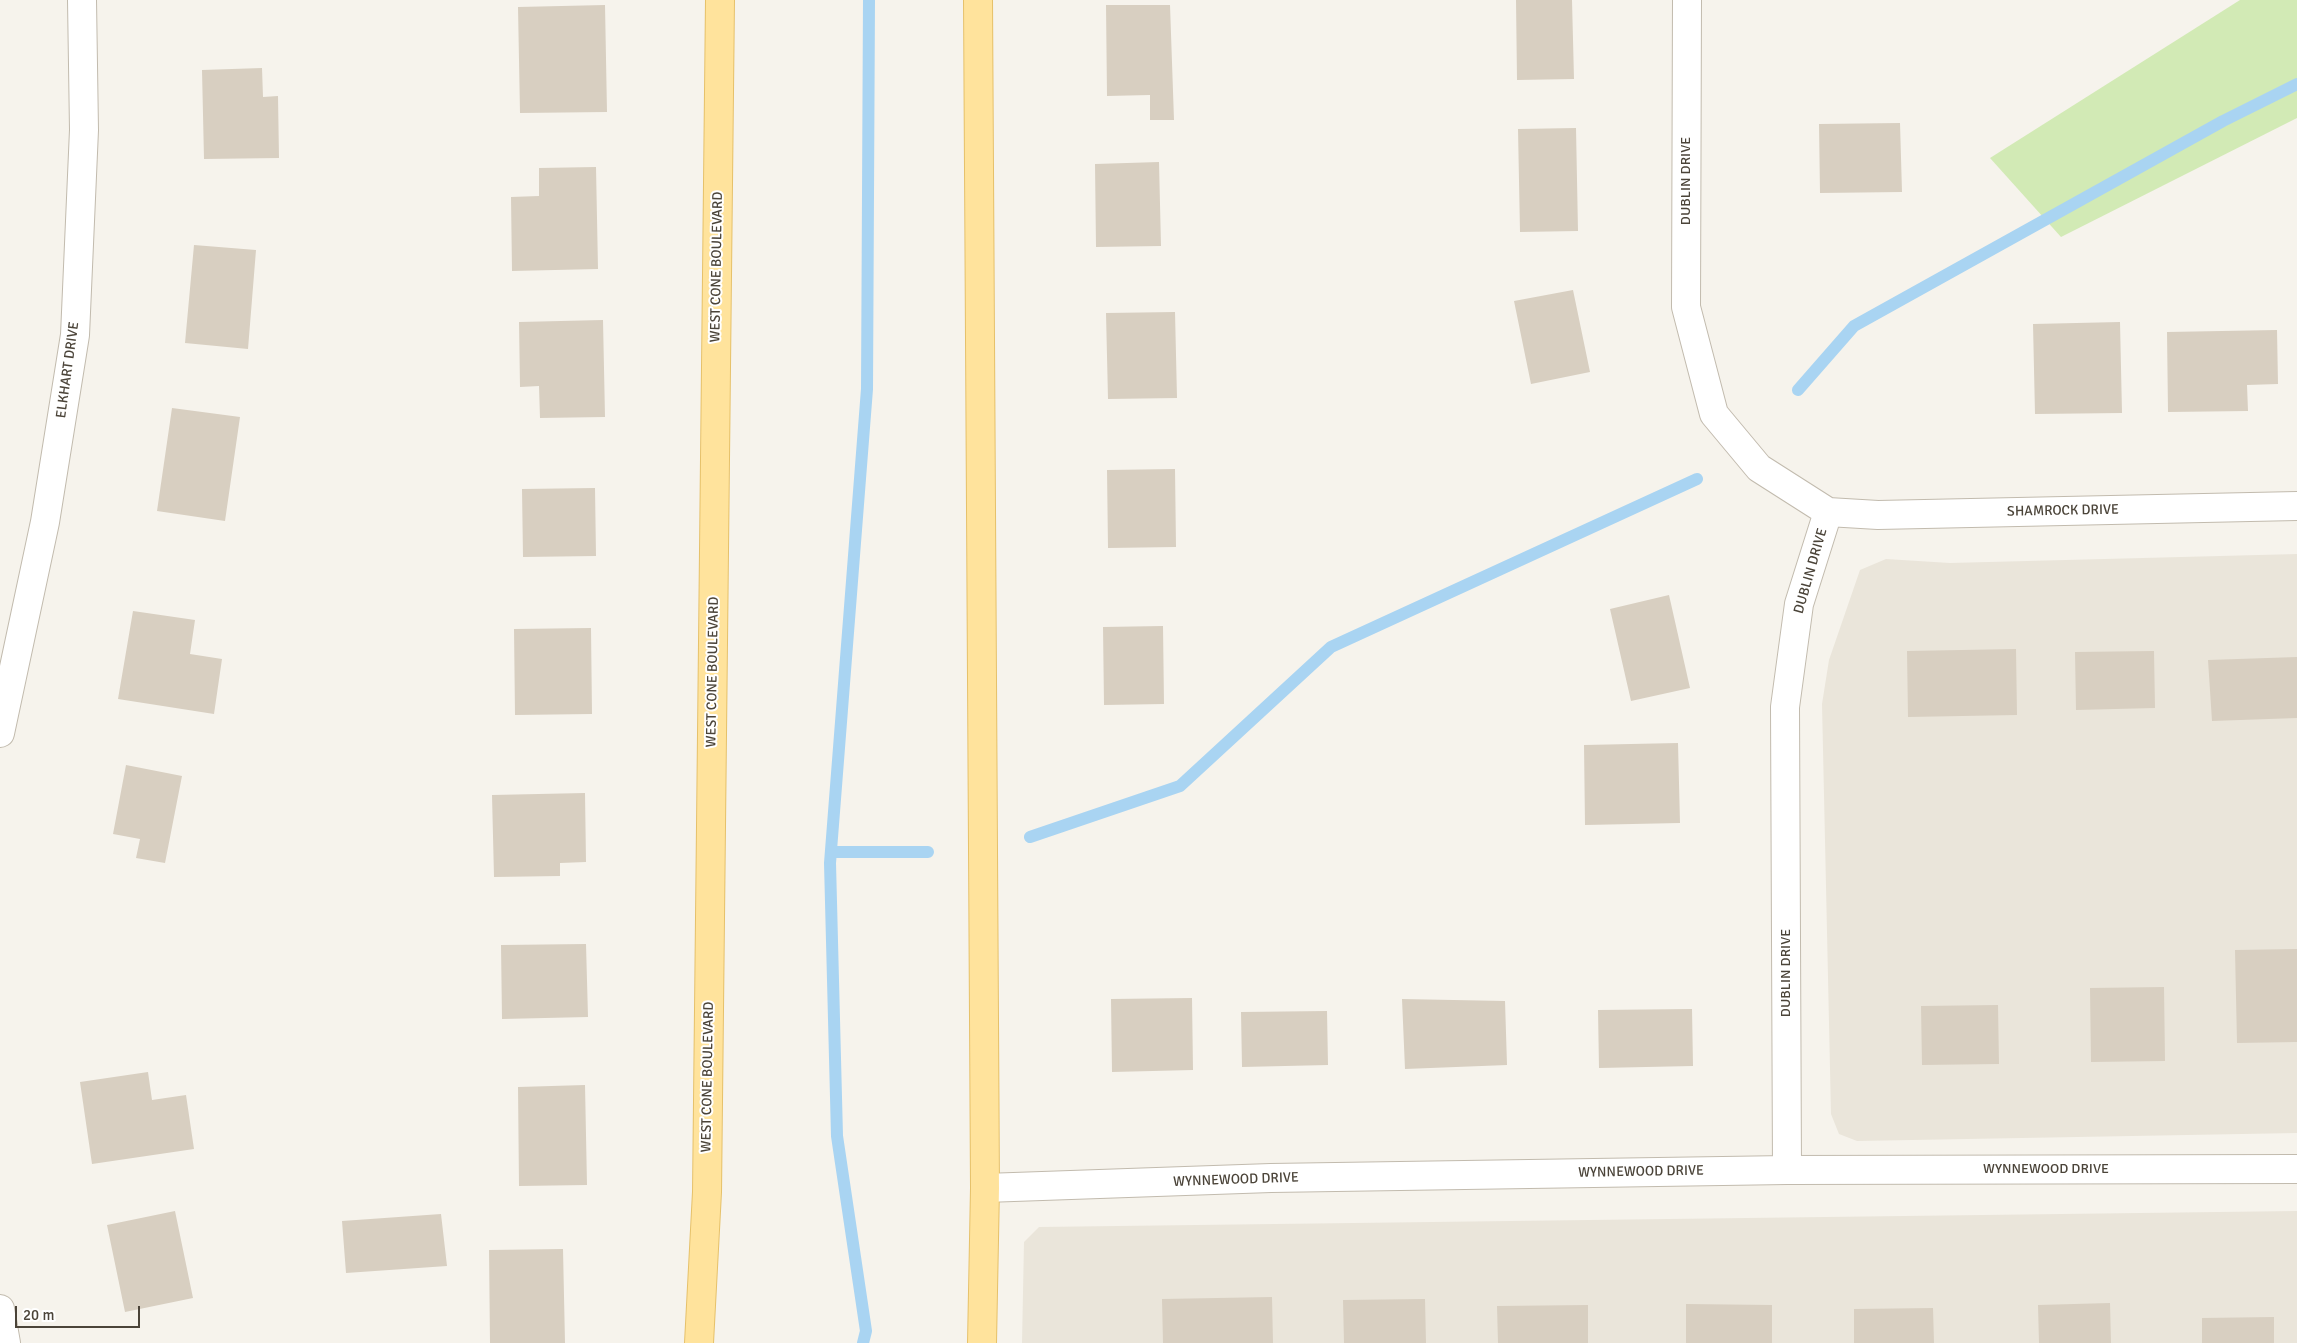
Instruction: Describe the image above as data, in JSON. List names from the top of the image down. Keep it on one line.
{"streets":{"main road":["WEST CONE BOULEVARD"],"street":["DUBLIN DRIVE","ELKHART DRIVE","SHAMROCK DRIVE","WYNNEWOOD DRIVE"]},"crossings":[["DUBLIN DRIVE","SHAMROCK DRIVE"],["DUBLIN DRIVE","WYNNEWOOD DRIVE"]],"scale_bar":"20 m"}
